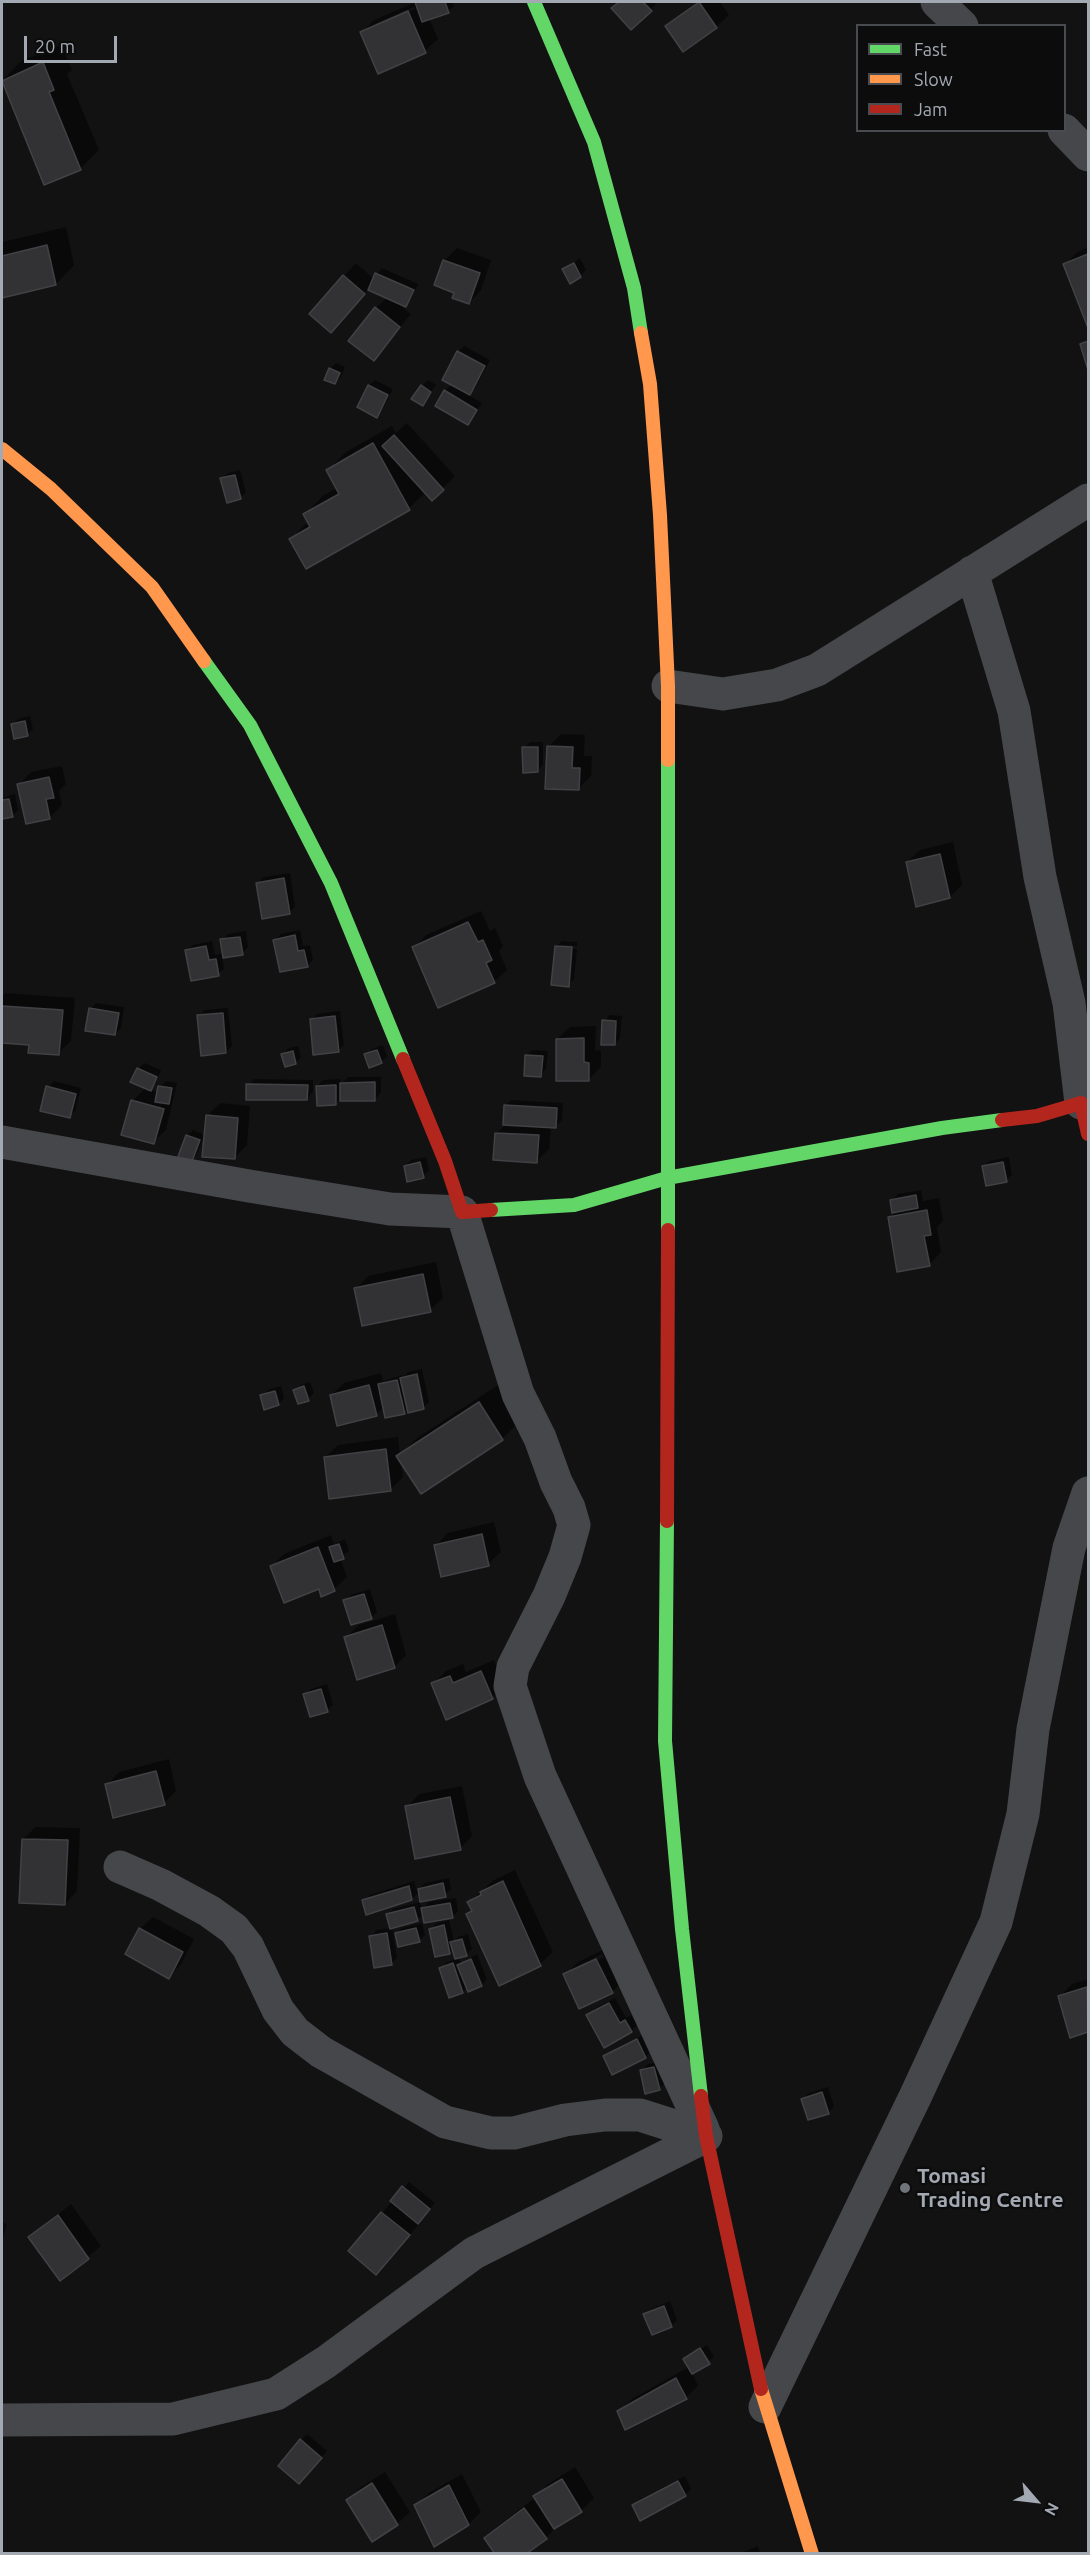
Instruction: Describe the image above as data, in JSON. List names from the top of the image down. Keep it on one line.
{"places":["Tomasi Trading Centre"],"legend":["Fast","Slow","Jam"],"scale_bar":"20 m","north":"bottom right"}
